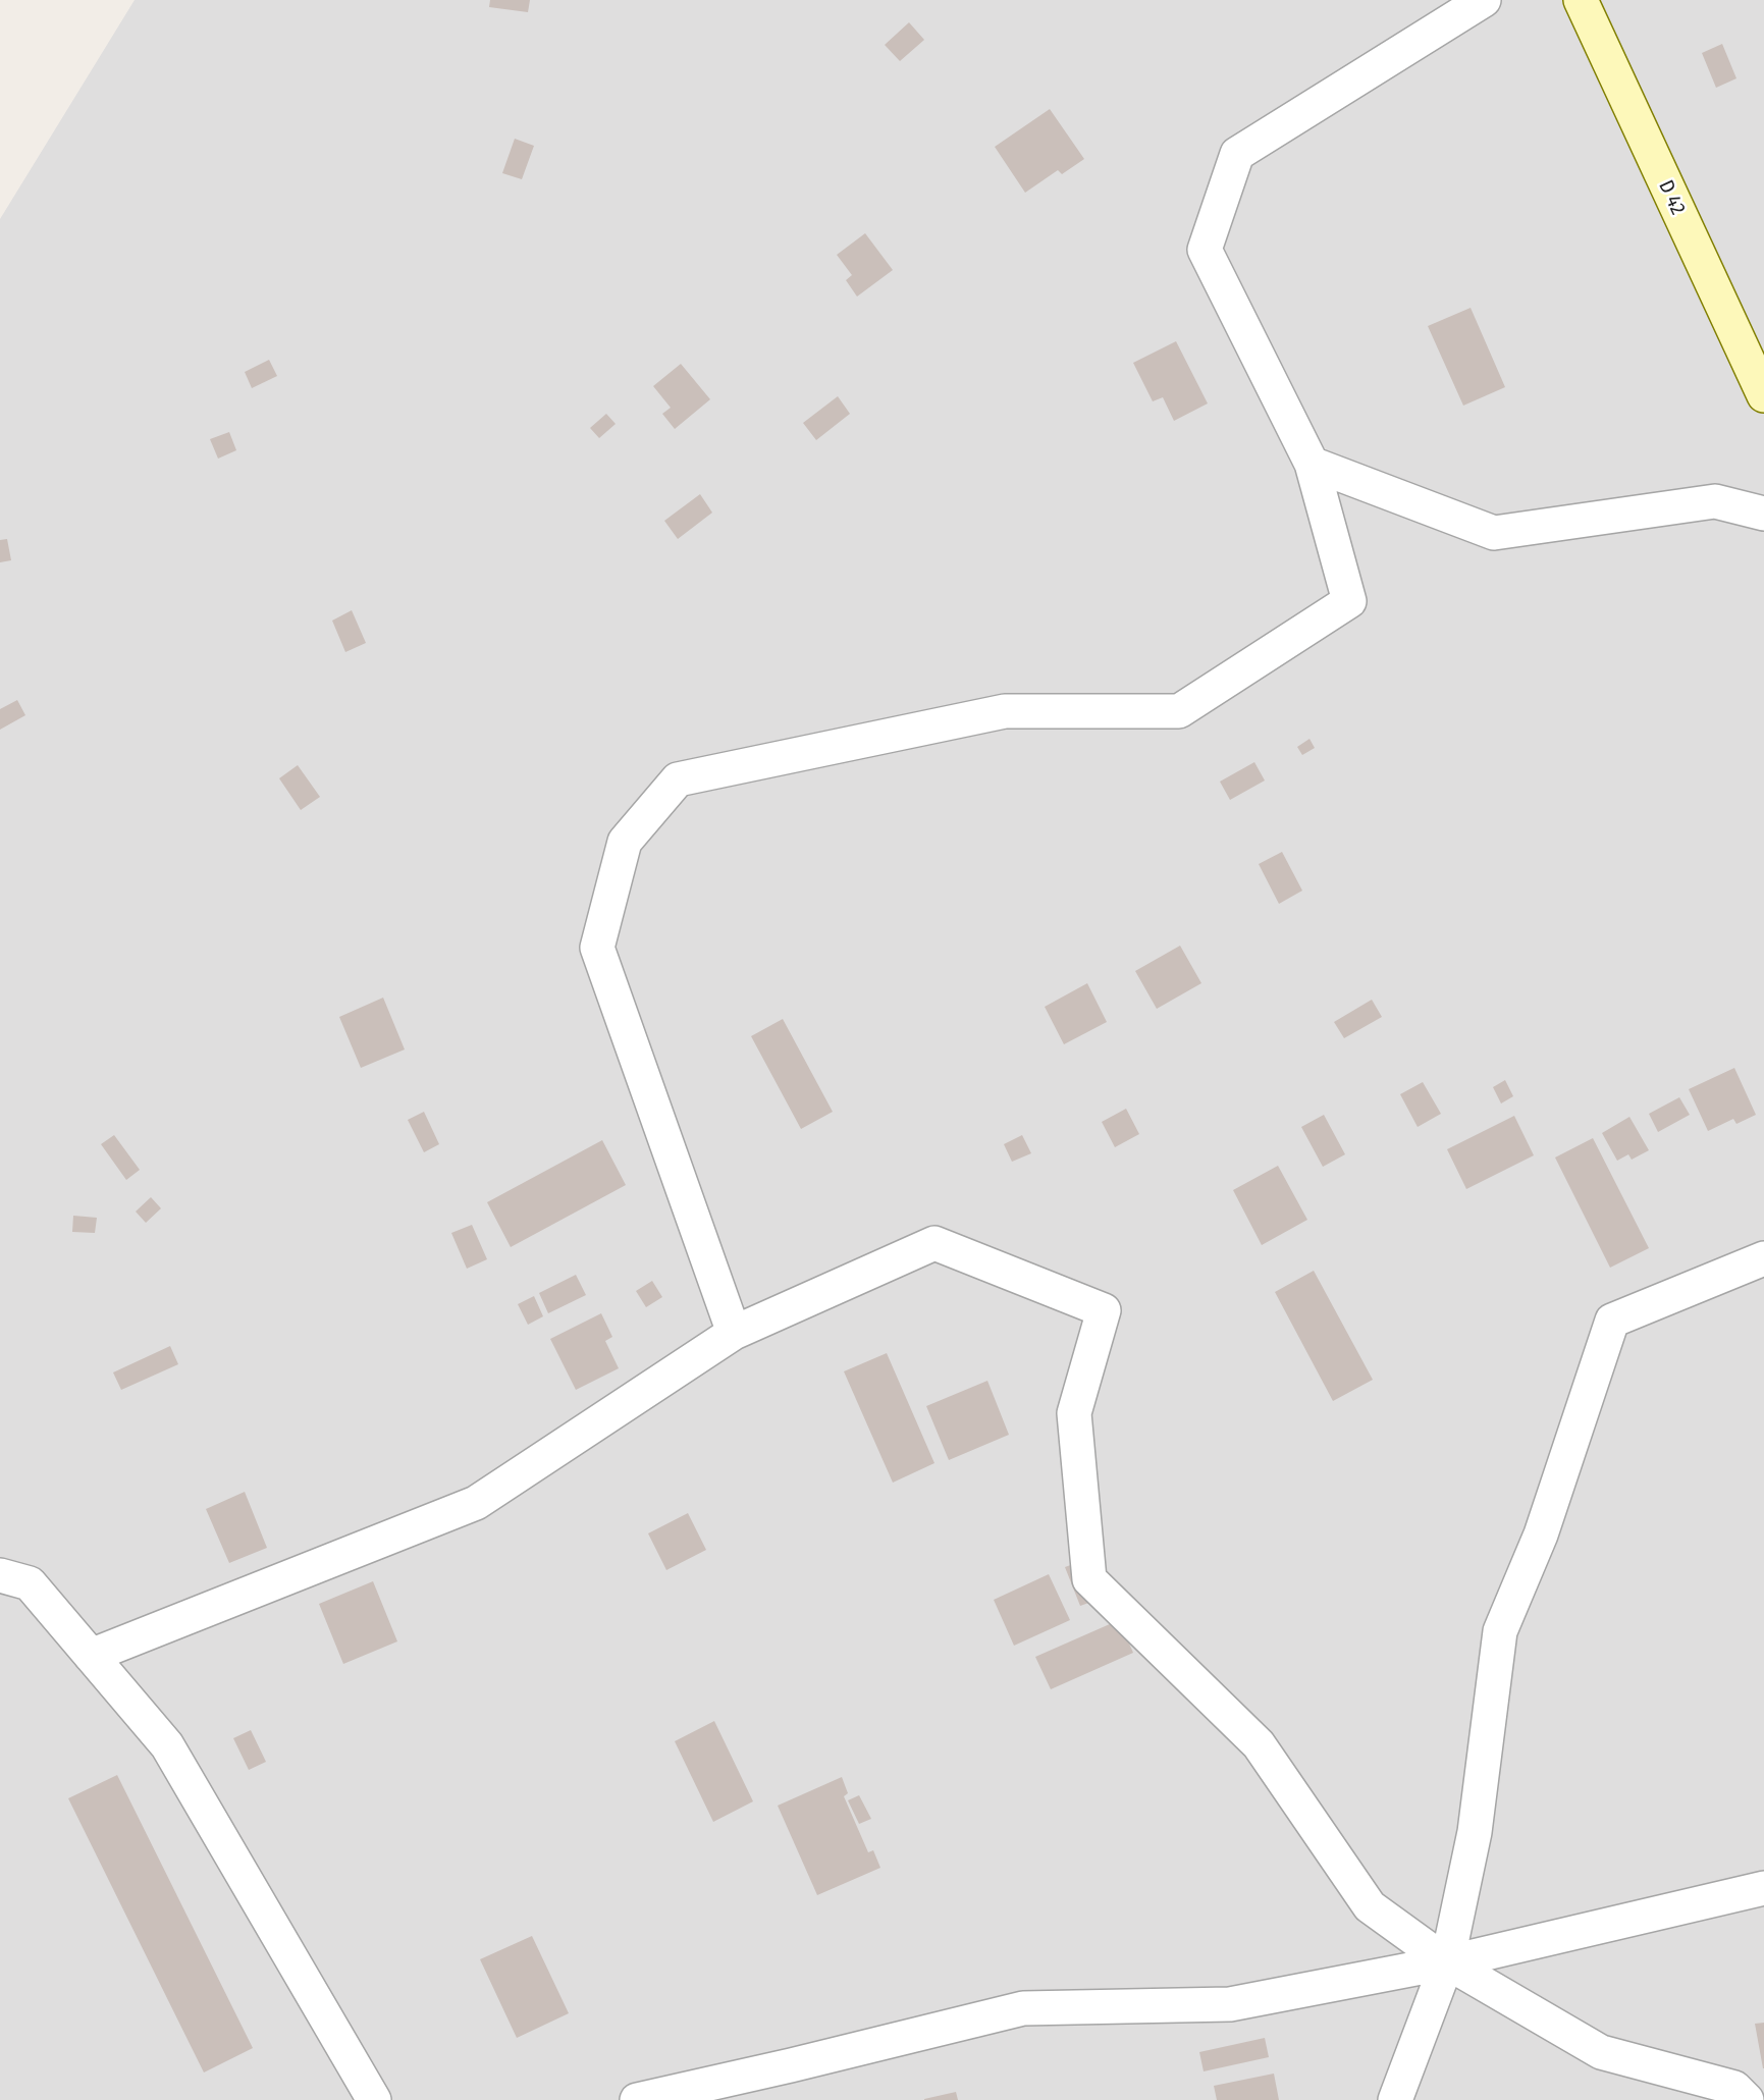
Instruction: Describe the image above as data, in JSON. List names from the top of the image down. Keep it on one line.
{"streets":{"street":["D 42"]}}
